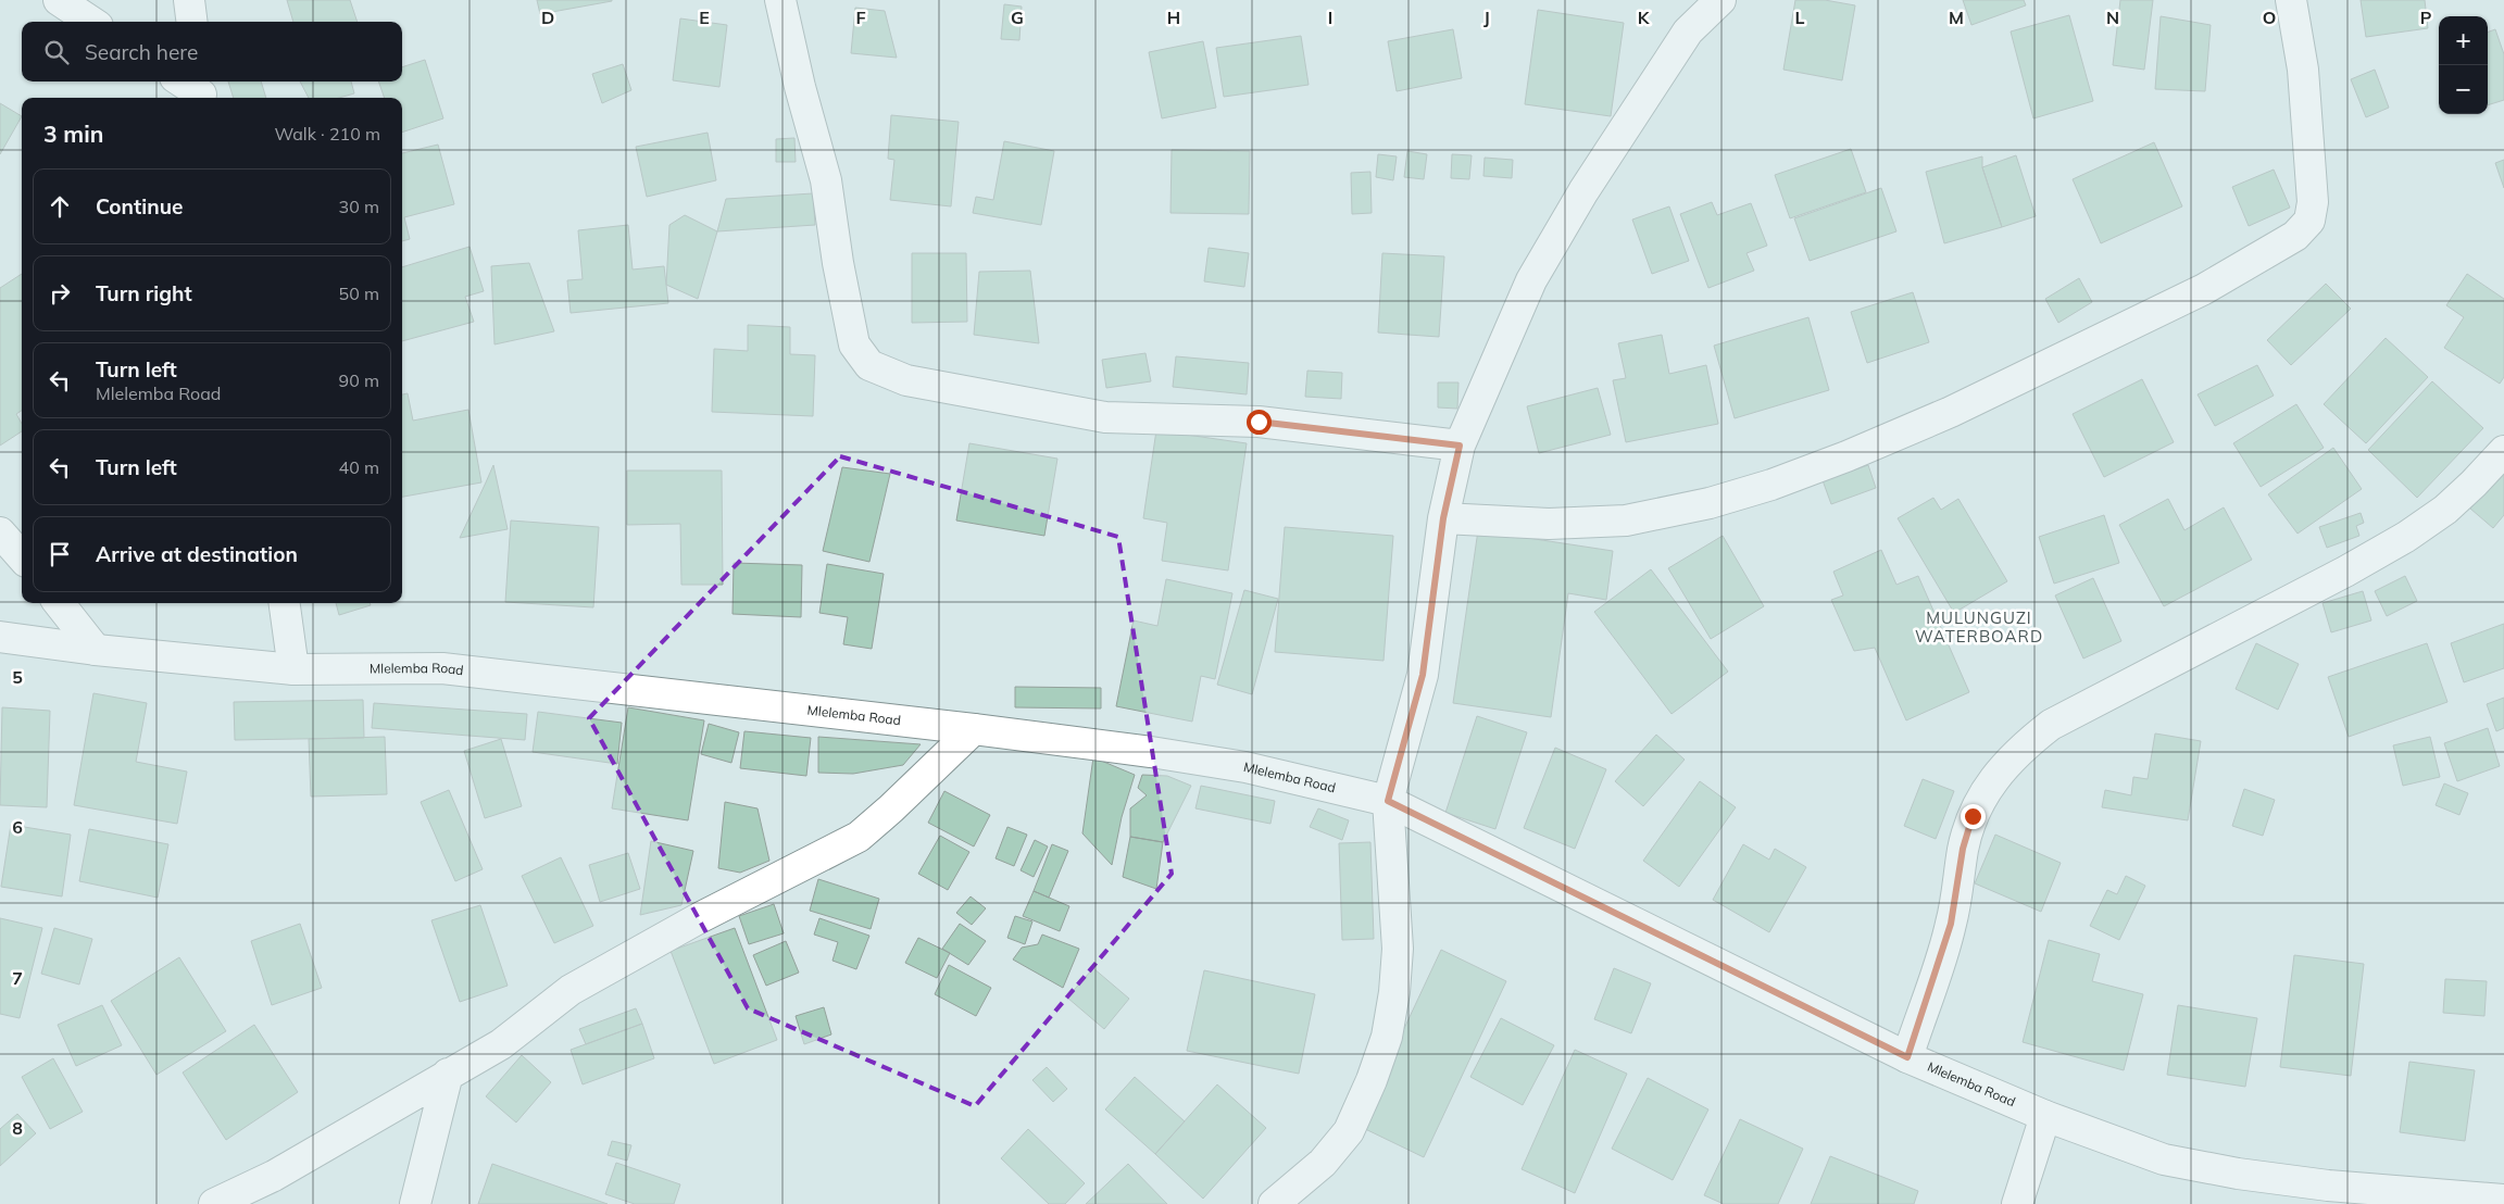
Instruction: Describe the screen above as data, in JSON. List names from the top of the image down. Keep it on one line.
{"streets":{"street":["Mlelemba Road"]},"districts":["MULUNGUZI WATERBOARD"],"page":{"map_buttons":["+","−"],"search":"Search here","heading":["3 min","Walk · 210 m"],"list":[["Continue","30 m"],["Turn right","50 m"],["Turn left","Mlelemba Road","90 m"],["Turn left","40 m"],"Arrive at destination"]},"grid":{"columns":["D","E","F","G","H","I","J","K","L","M","N","O","P"],"rows":["5","6","7","8"]}}
